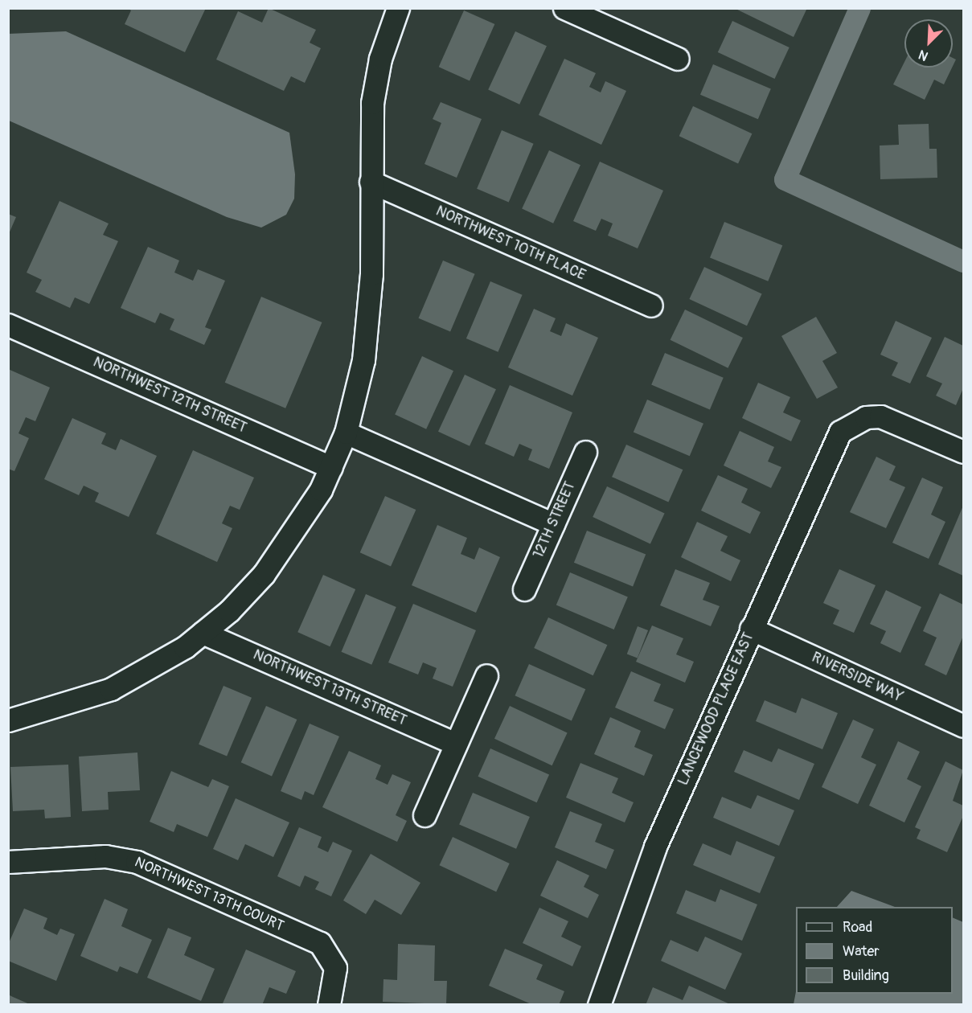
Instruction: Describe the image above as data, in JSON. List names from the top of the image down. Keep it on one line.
{"streets":{"street":["NORTHWEST 10TH PLACE","NORTHWEST 12TH STREET","12TH STREET","RIVERSIDE WAY","NORTHWEST 13TH STREET","LANCEWOOD PLACE EAST","NORTHWEST 13TH COURT"]},"crossings":[["RIVERSIDE WAY","LANCEWOOD PLACE EAST"]],"legend":["Road","Water","Building"],"north":"bottom left"}
